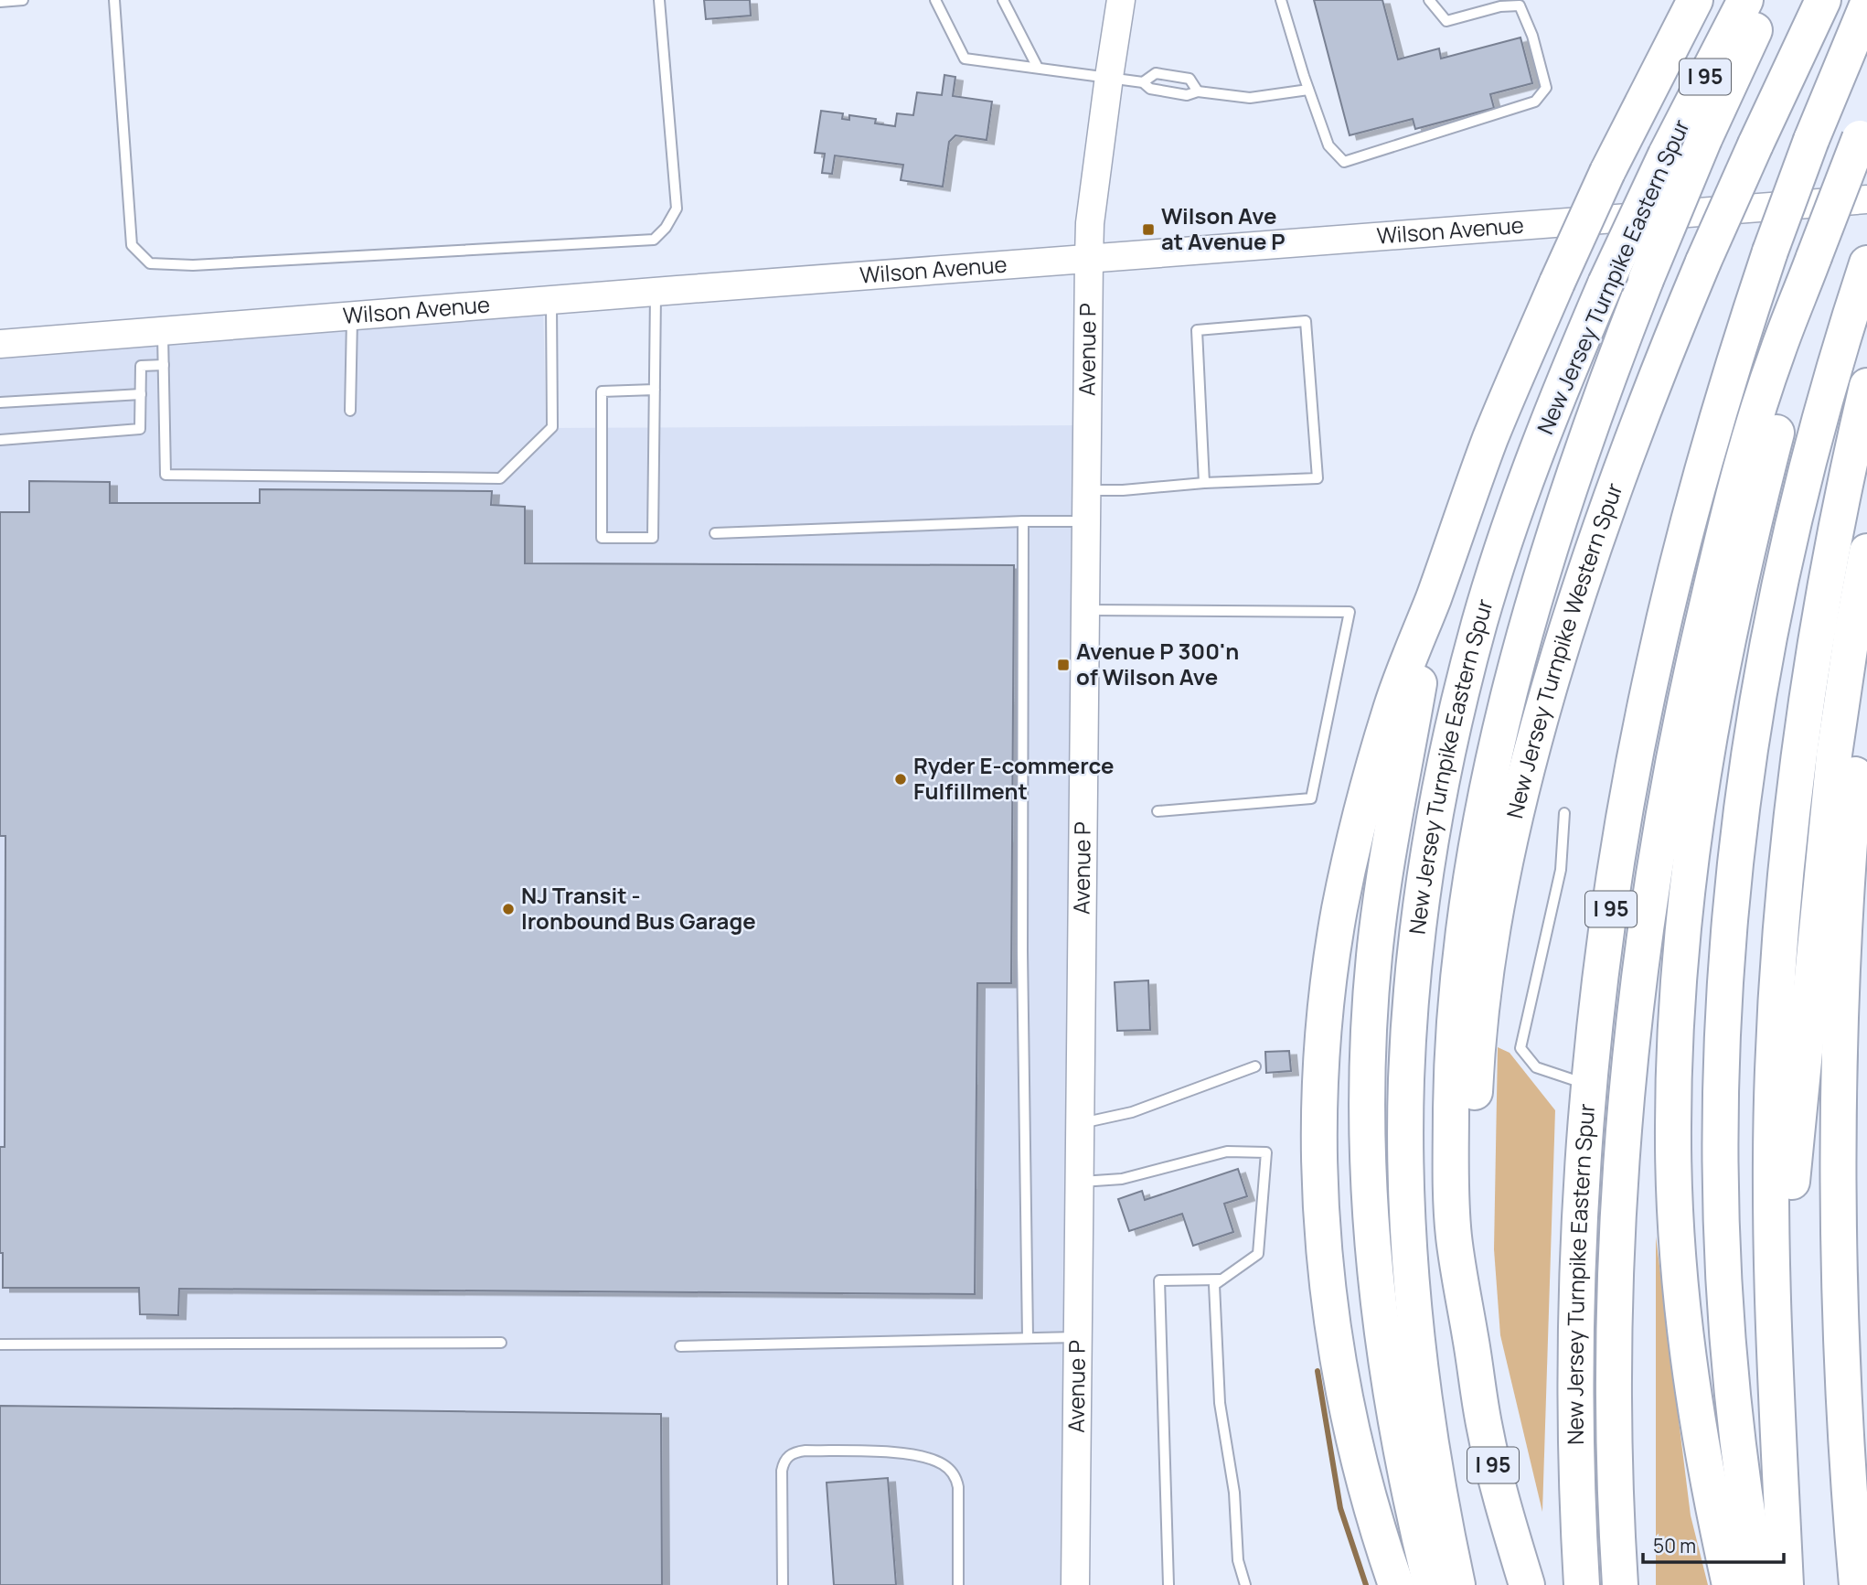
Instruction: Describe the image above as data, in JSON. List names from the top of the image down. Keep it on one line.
{"streets":{"highway":["I 95","New Jersey Turnpike Eastern Spur","New Jersey Turnpike Western Spur"],"main road":["Wilson Avenue","Avenue P"]},"crossings":[["I 95","New Jersey Turnpike Eastern Spur"],["Wilson Avenue","Avenue P"]],"places":{"transit":["Wilson Ave at Avenue P","Avenue P 300'n of Wilson Ave"],"other":["Ryder E-commerce Fulfillment","NJ Transit - Ironbound Bus Garage"]},"scale_bar":"50 m"}
